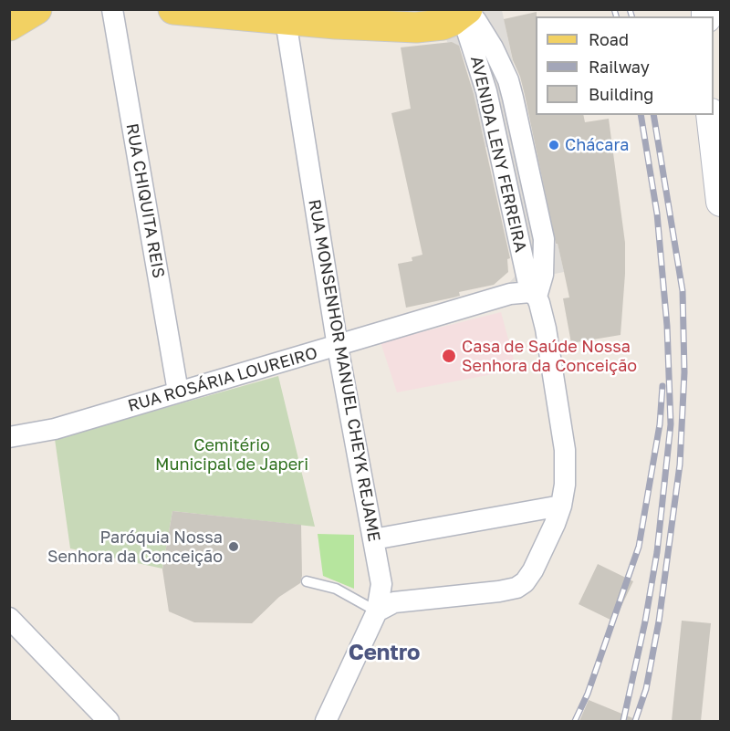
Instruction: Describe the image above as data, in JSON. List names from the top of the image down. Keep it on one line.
{"streets":{"street":["AVENIDA LENY FERREIRA","RUA CHIQUITA REIS","RUA MONSENHOR MANUEL CHEYK REJAME","RUA ROSÁRIA LOUREIRO"]},"crossings":[["AVENIDA LENY FERREIRA","RUA MONSENHOR MANUEL CHEYK REJAME"],["AVENIDA LENY FERREIRA","RUA ROSÁRIA LOUREIRO"],["RUA CHIQUITA REIS","RUA ROSÁRIA LOUREIRO"],["RUA MONSENHOR MANUEL CHEYK REJAME","RUA ROSÁRIA LOUREIRO"]],"districts":["Centro"],"parks":["Cemitério Municipal de Japeri"],"places":["Chácara","Casa de Saúde Nossa Senhora da Conceição","Paróquia Nossa Senhora da Conceição"],"legend":["Road","Railway","Building"]}
